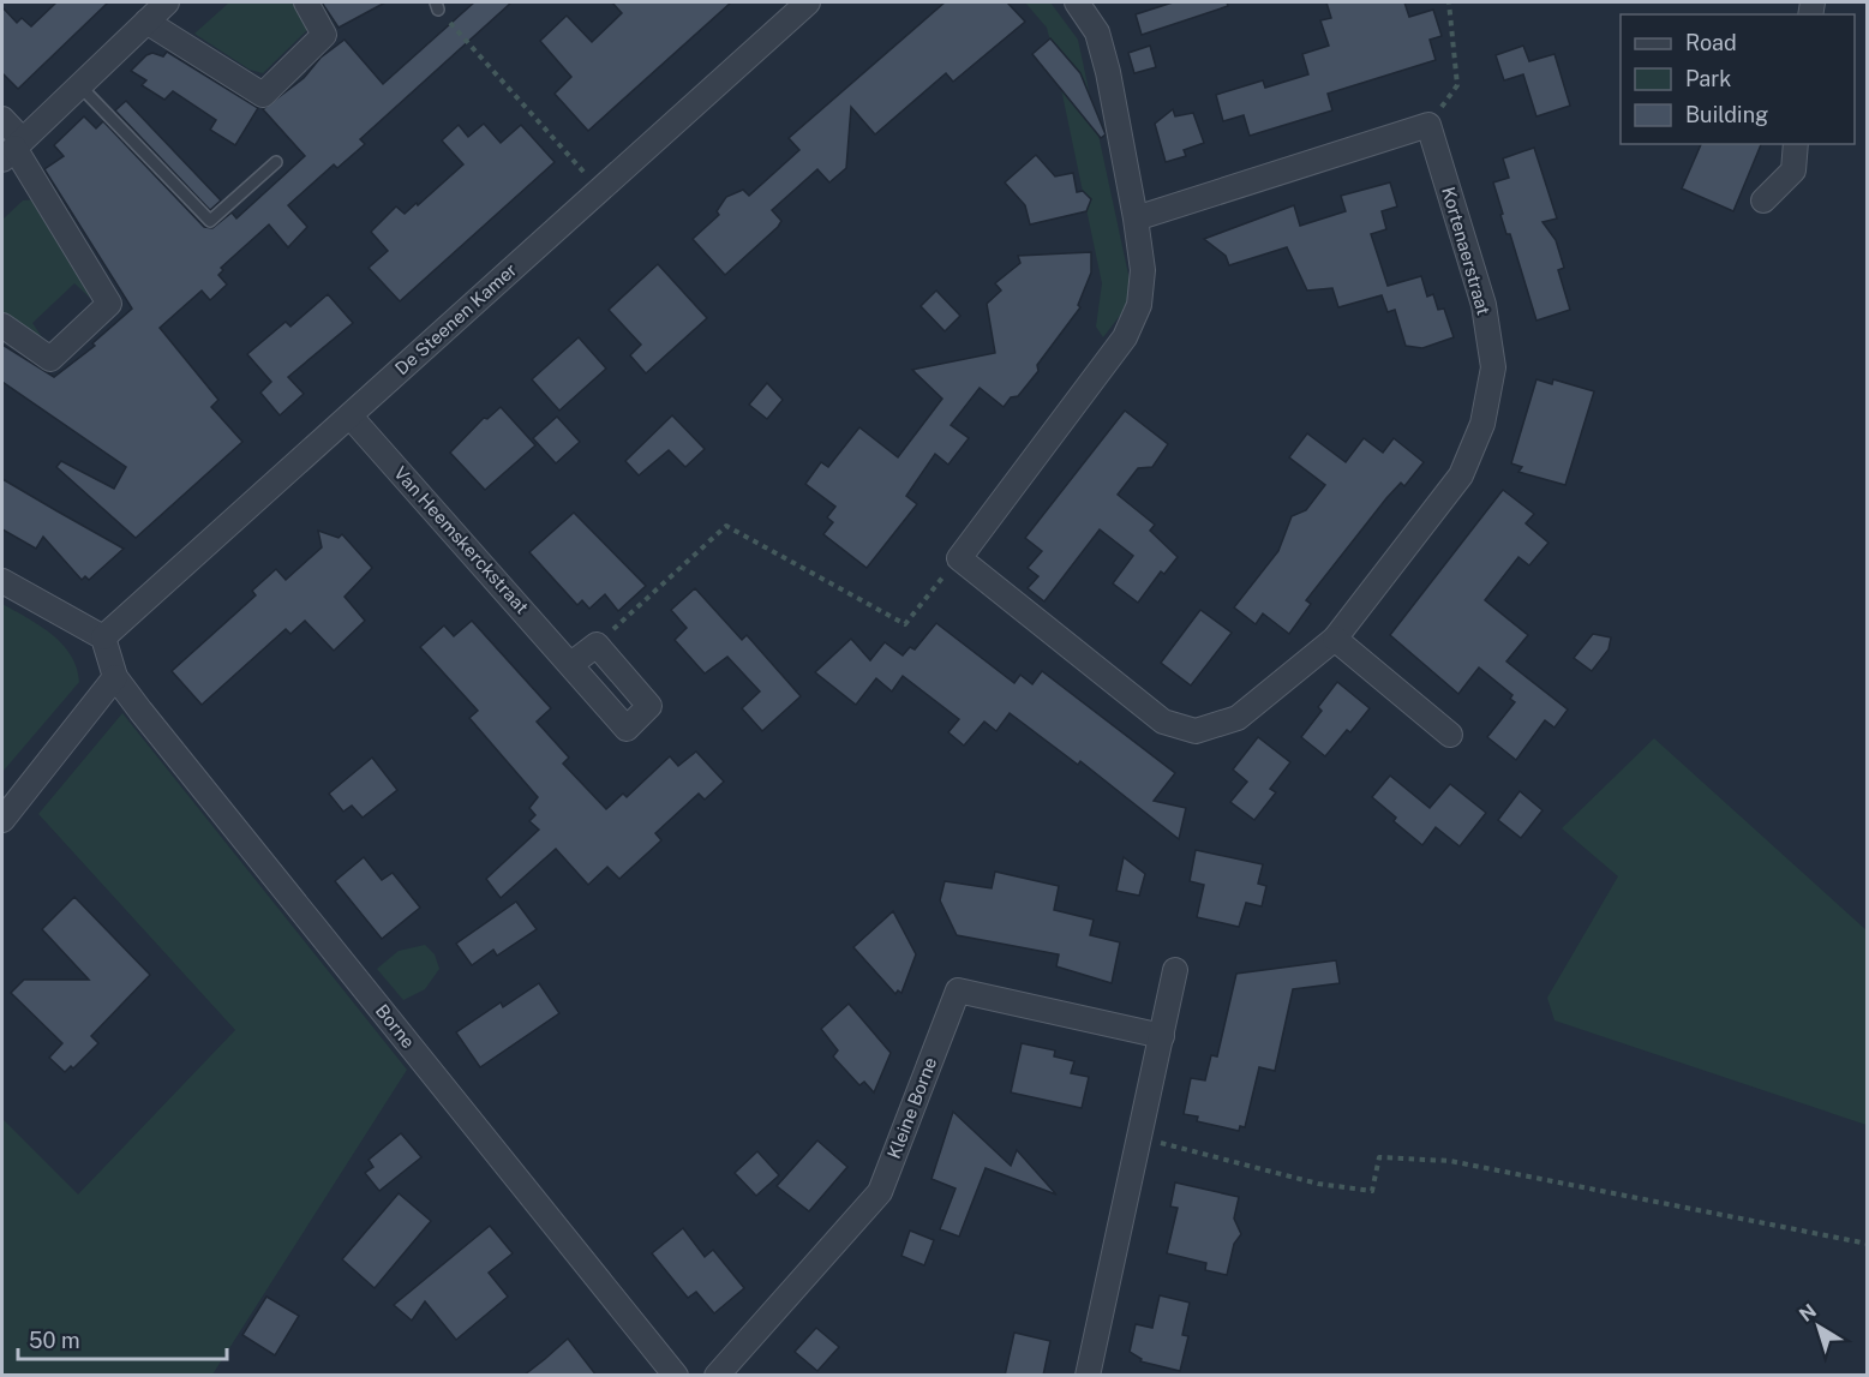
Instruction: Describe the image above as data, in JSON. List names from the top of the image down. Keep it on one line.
{"streets":{"street":["Kortenaerstraat","De Steenen Kamer","Van Heemskerckstraat","Borne","Kleine Borne"]},"crossings":[["De Steenen Kamer","Van Heemskerckstraat"]],"legend":["Road","Park","Building"],"scale_bar":"50 m","north":"top left"}
